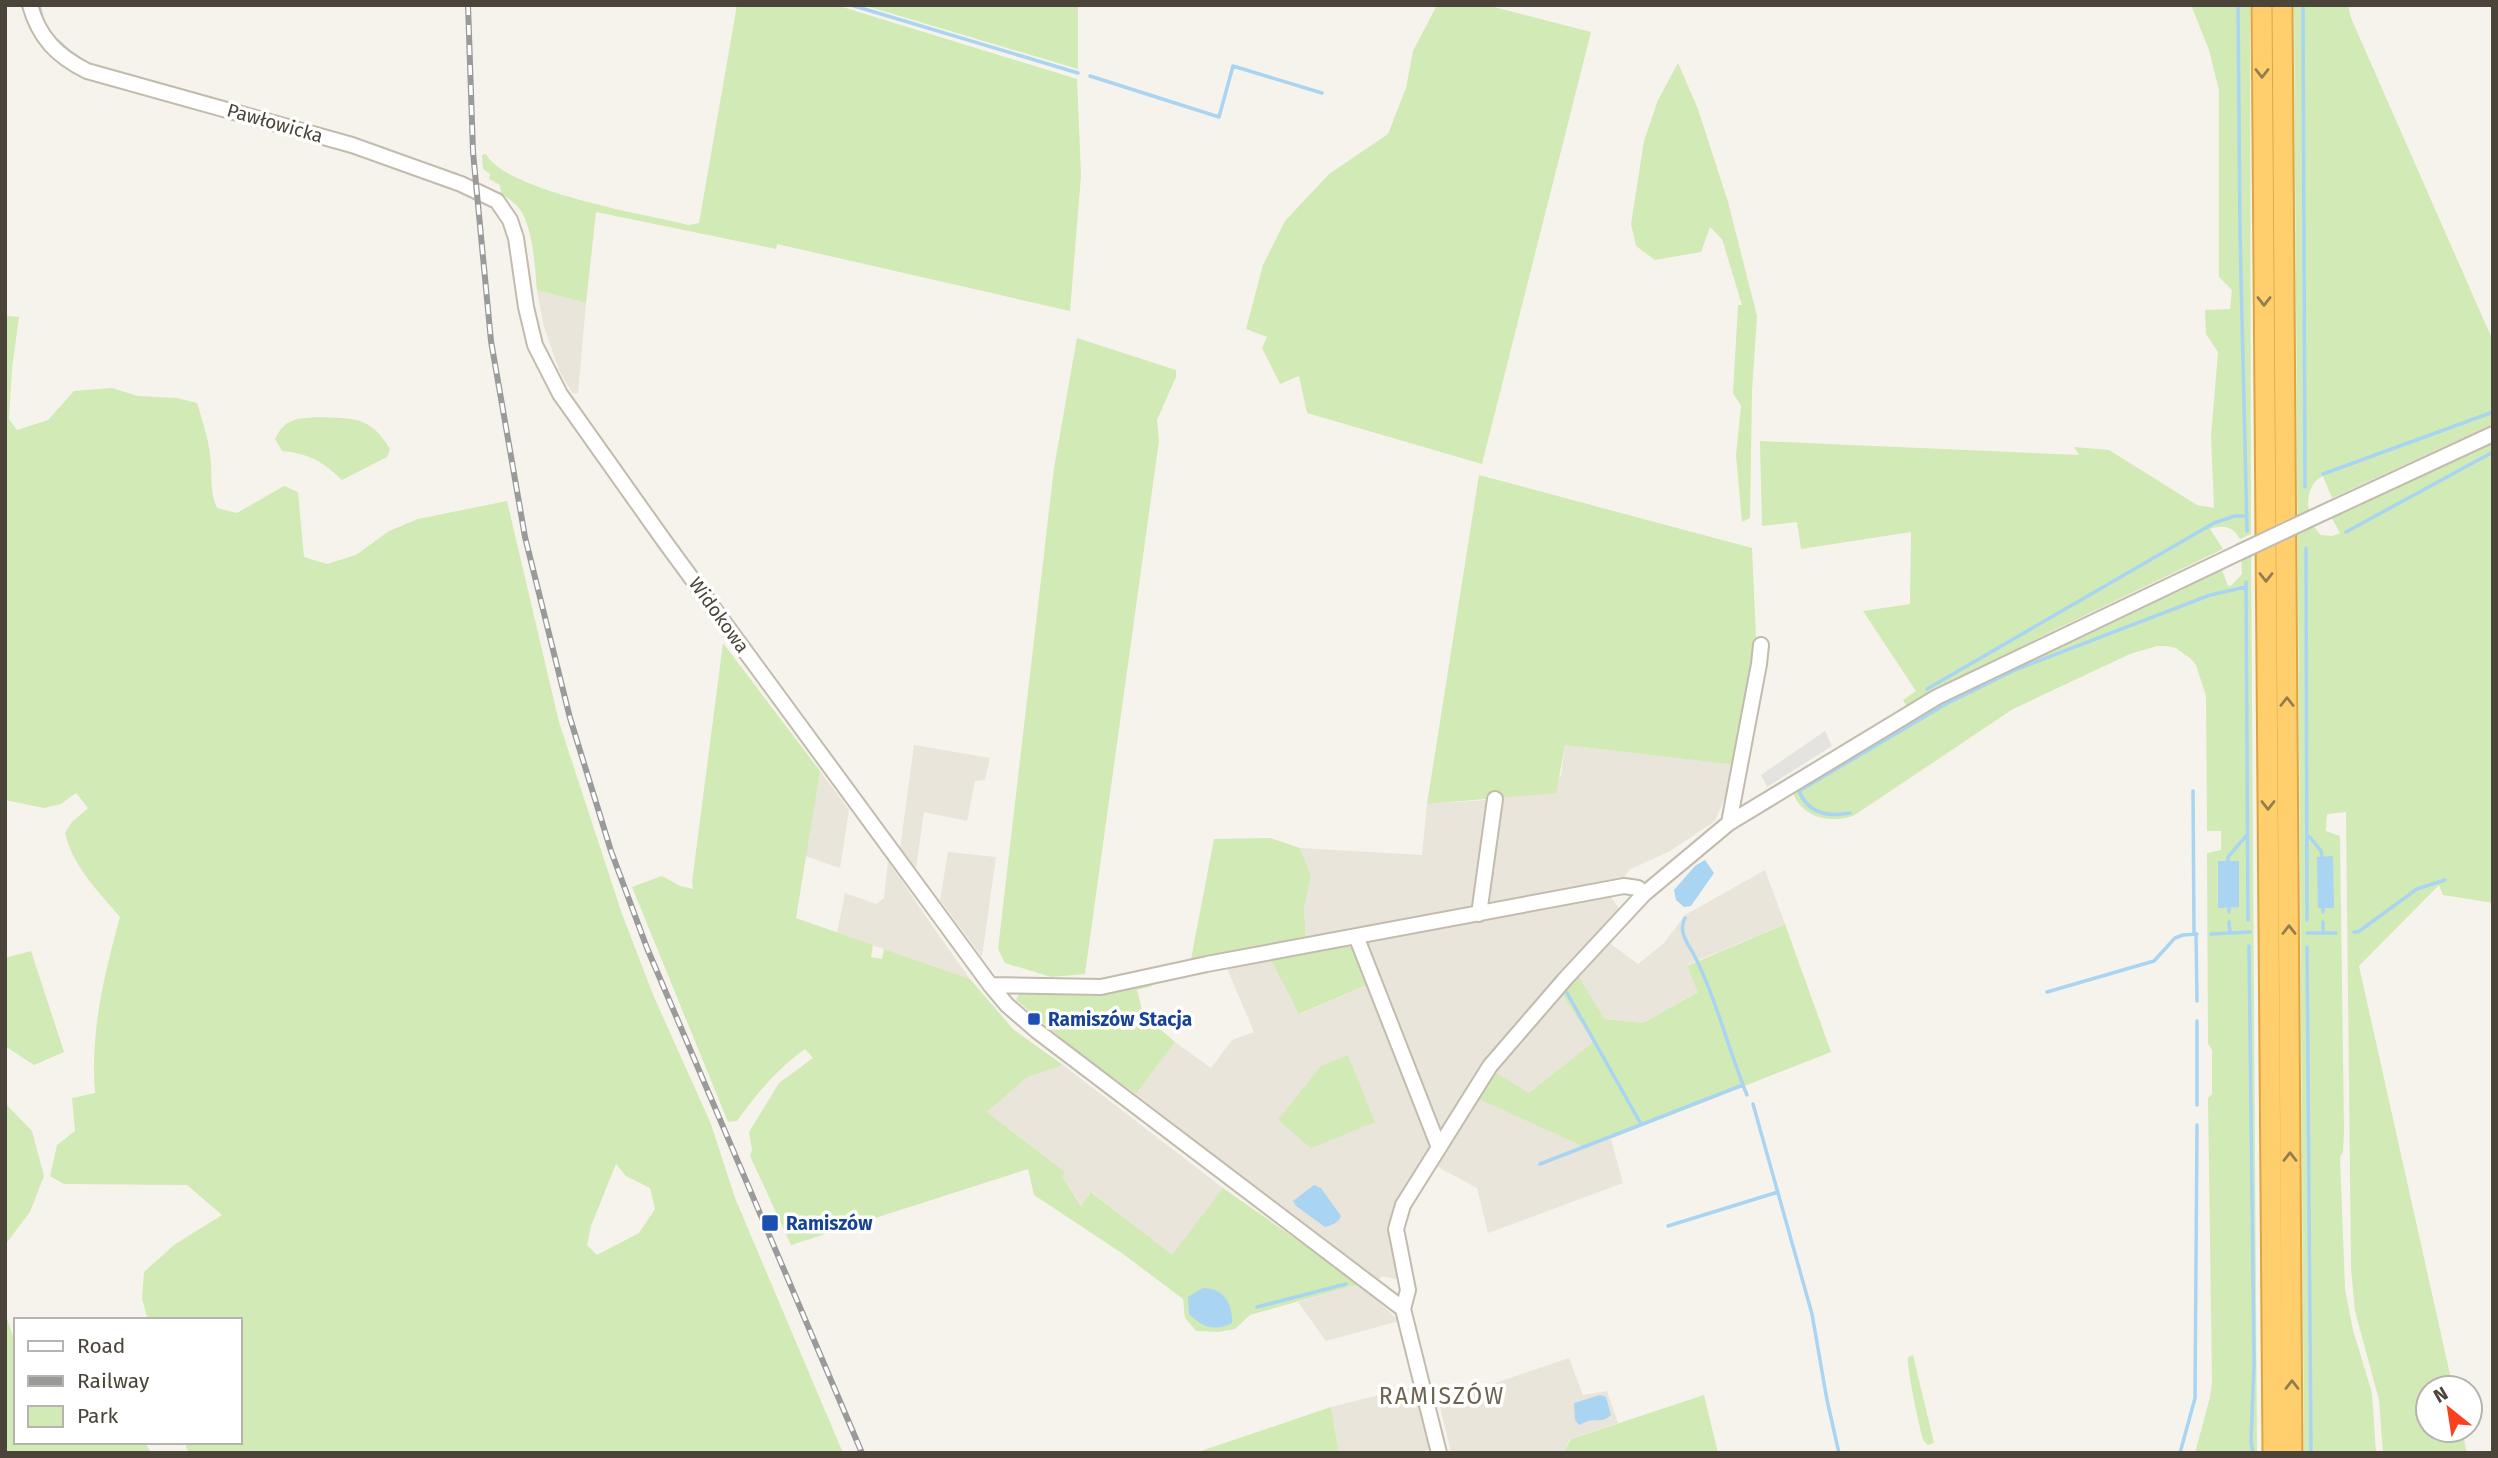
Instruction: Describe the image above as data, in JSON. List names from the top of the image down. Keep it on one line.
{"streets":{"street":["Pawłowicka","Widokowa"]},"crossings":[["Pawłowicka","Widokowa"]],"districts":["RAMISZÓW"],"places":{"transit":["Ramiszów Stacja","Ramiszów"]},"legend":["Road","Railway","Park"],"north":"top left"}
